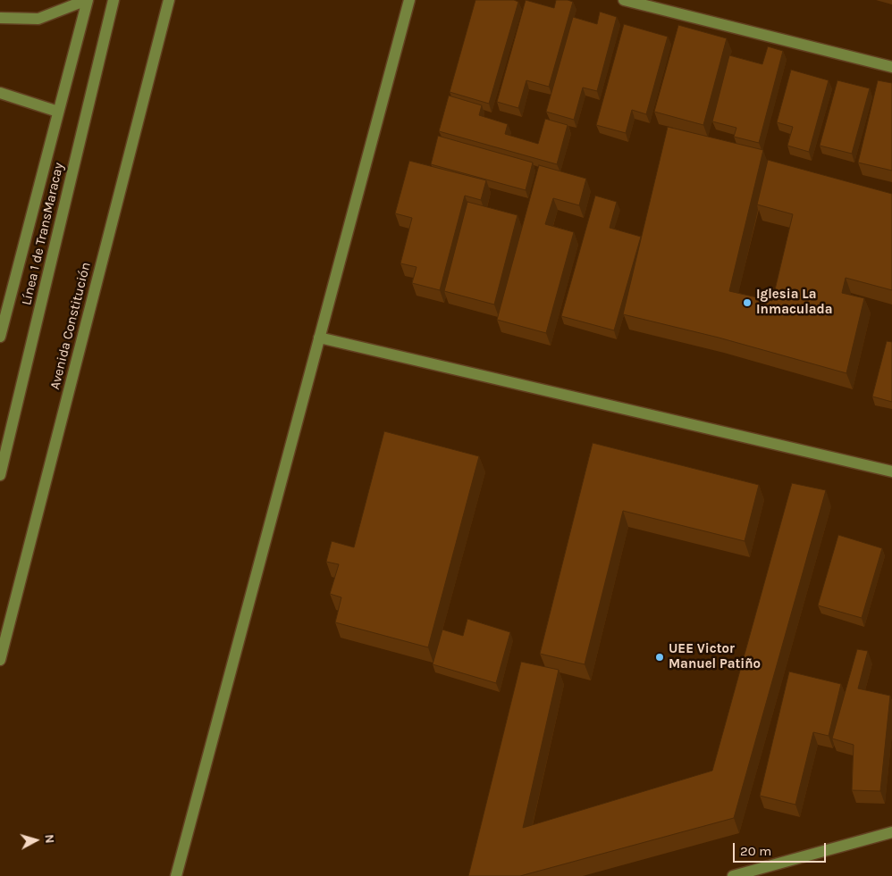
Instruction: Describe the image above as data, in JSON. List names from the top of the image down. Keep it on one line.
{"streets":{"street":["Línea 1 de TransMaracay","Avenida Constitución"]},"places":["Iglesia La Inmaculada","UEE Victor Manuel Patiño"],"scale_bar":"20 m","north":"right"}
